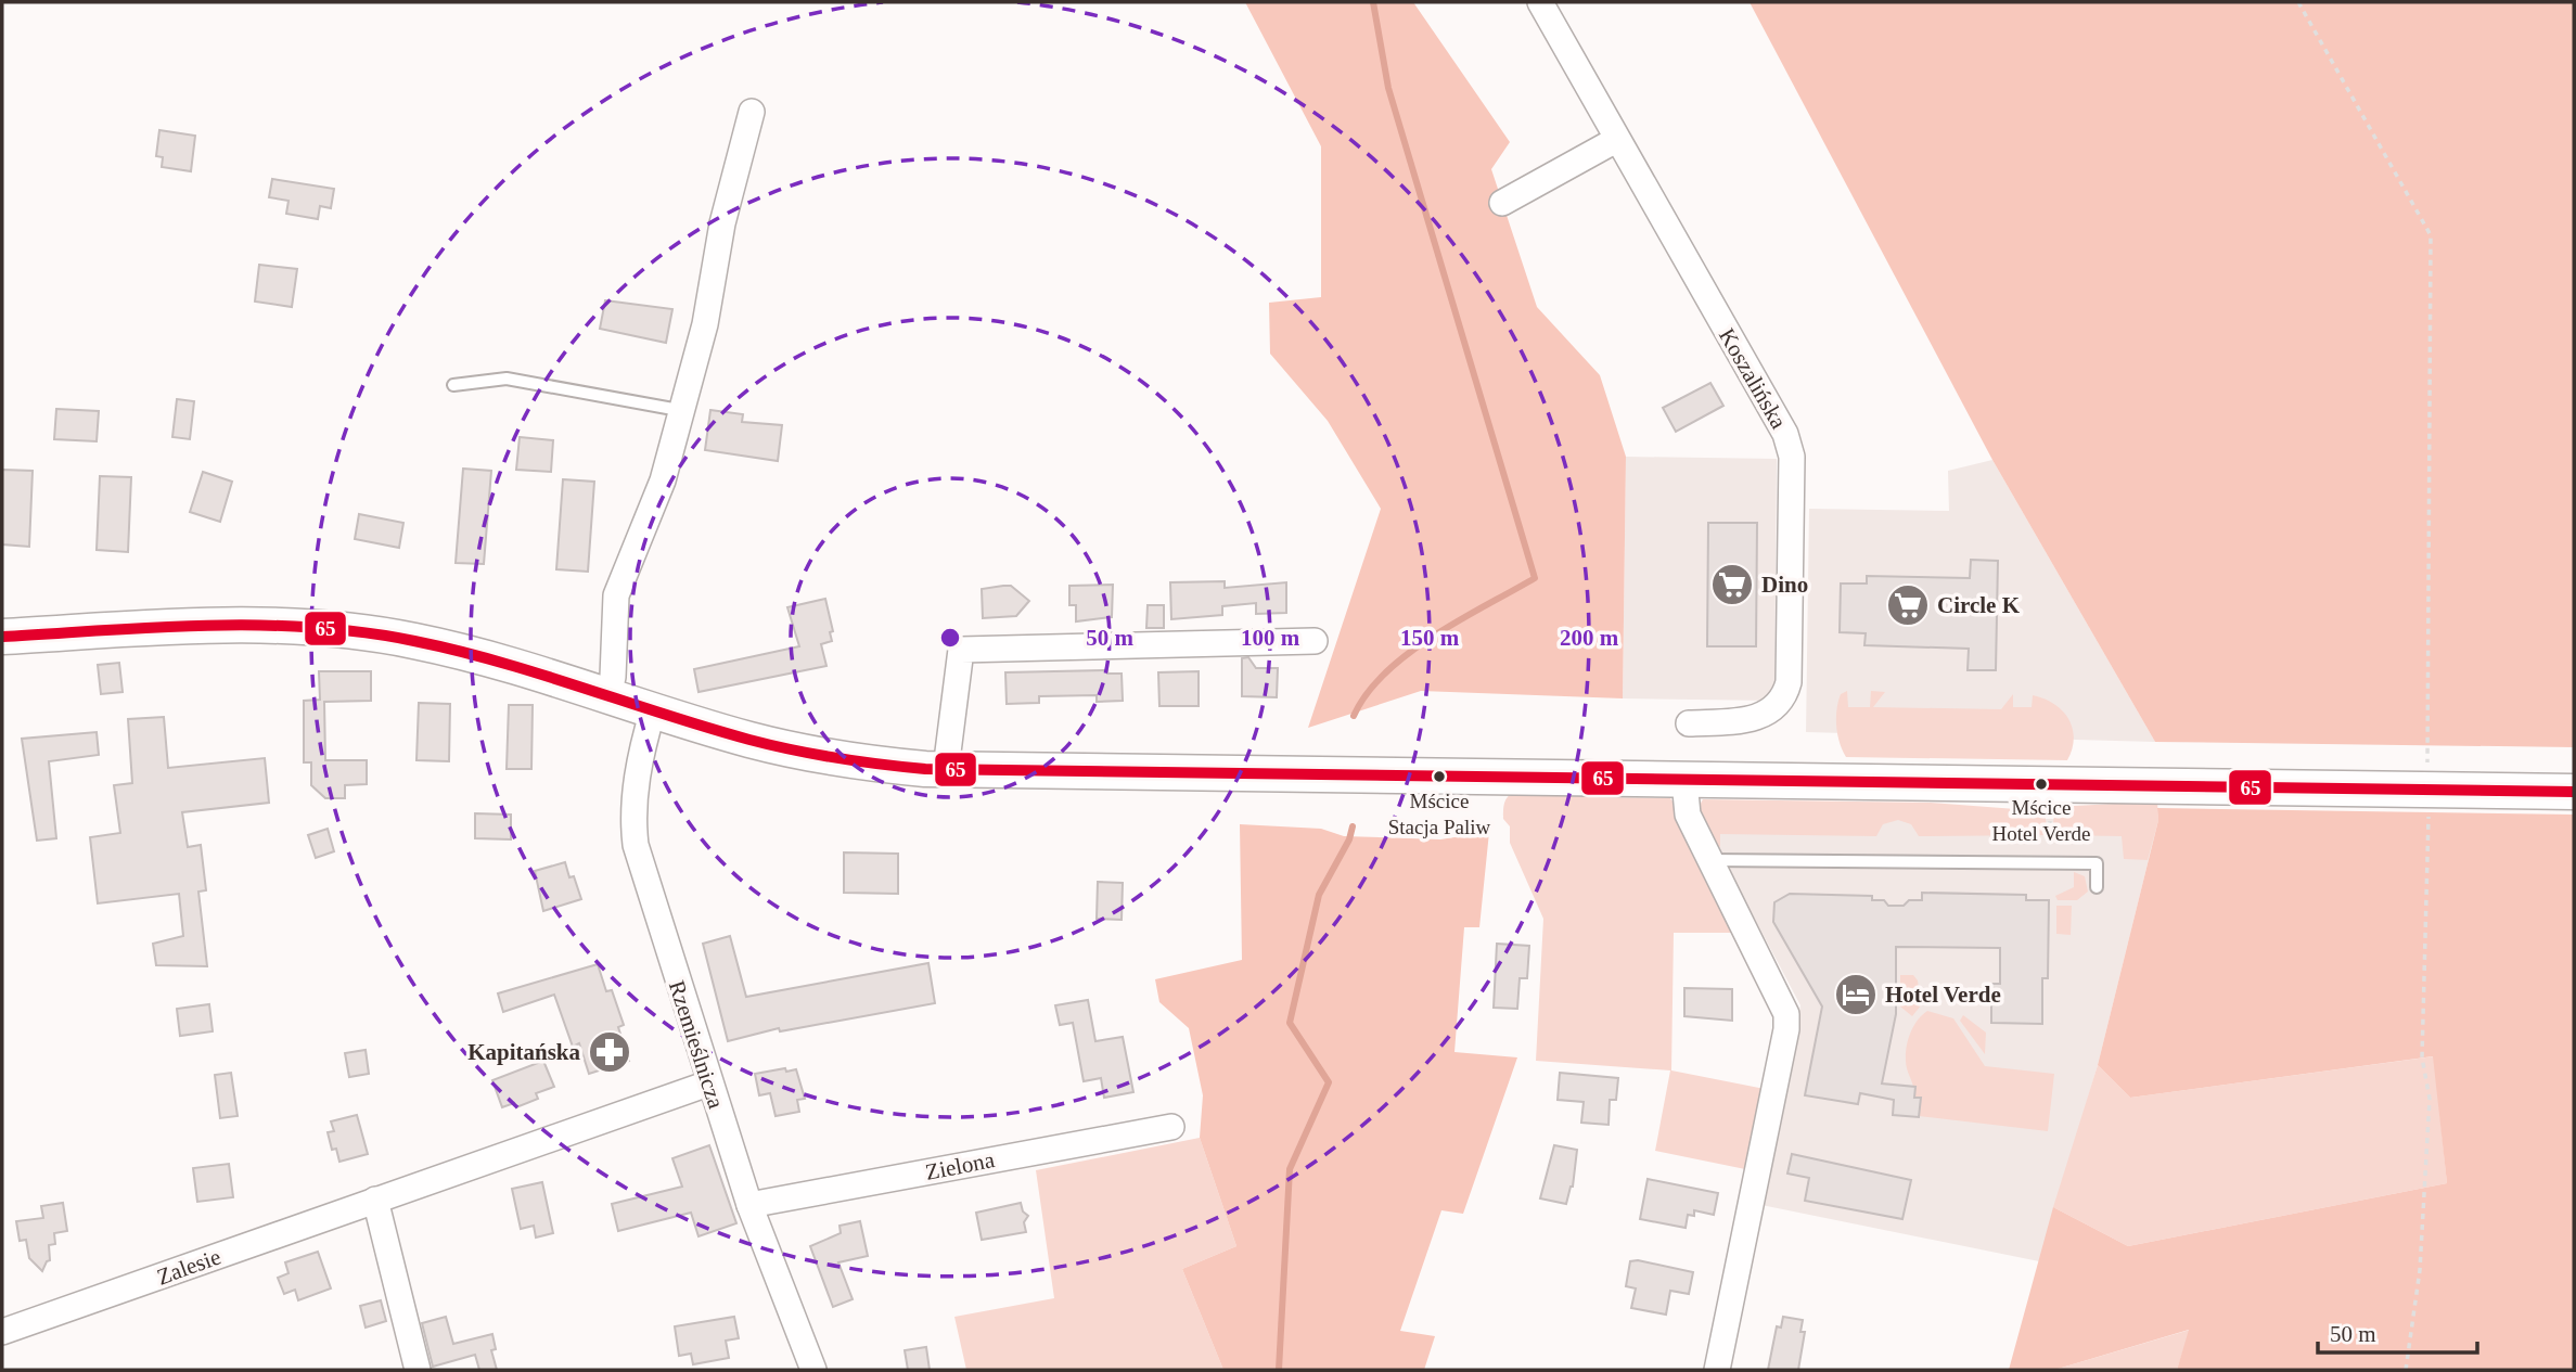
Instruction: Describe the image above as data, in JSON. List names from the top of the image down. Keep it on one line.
{"streets":{"street":["Koszalińska","Rzemieślnicza","Zielona","Zalesie"]},"crossings":[["Rzemieślnicza","Zielona"],["Rzemieślnicza","Zalesie"]],"places":{"supermarket":["Dino","Circle K"],"other":["Mścice Stacja Paliw","Mścice Hotel Verde"],"hotel":["Hotel Verde"],"pharmacy":["Kapitańska"]},"lines":["transit line 65"],"scale_bar":"50 m","rings":["50 m","100 m","150 m","200 m"]}
